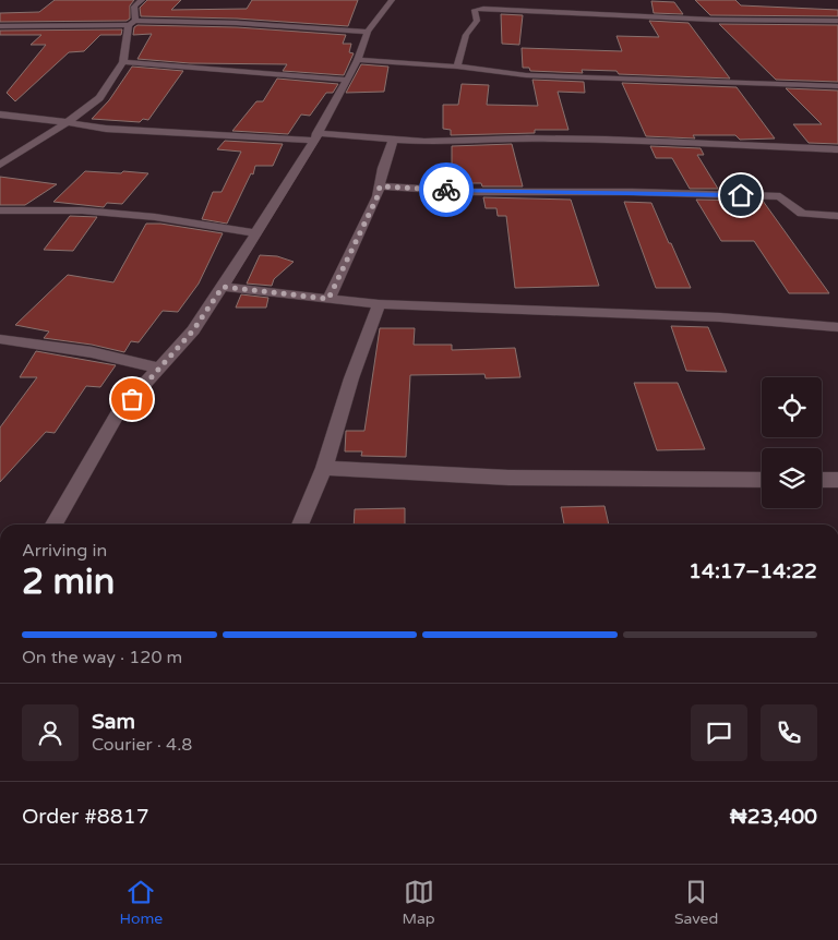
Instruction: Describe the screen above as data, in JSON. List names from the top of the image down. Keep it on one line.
{"page":{"heading":["2 min","Arriving in","14:17–14:22"],"panel":["Sam","Courier · 4.8","Order #8817","₦23,400"],"bar":"On the way · 120 m","tabs":["Home","Map","Saved"]}}
